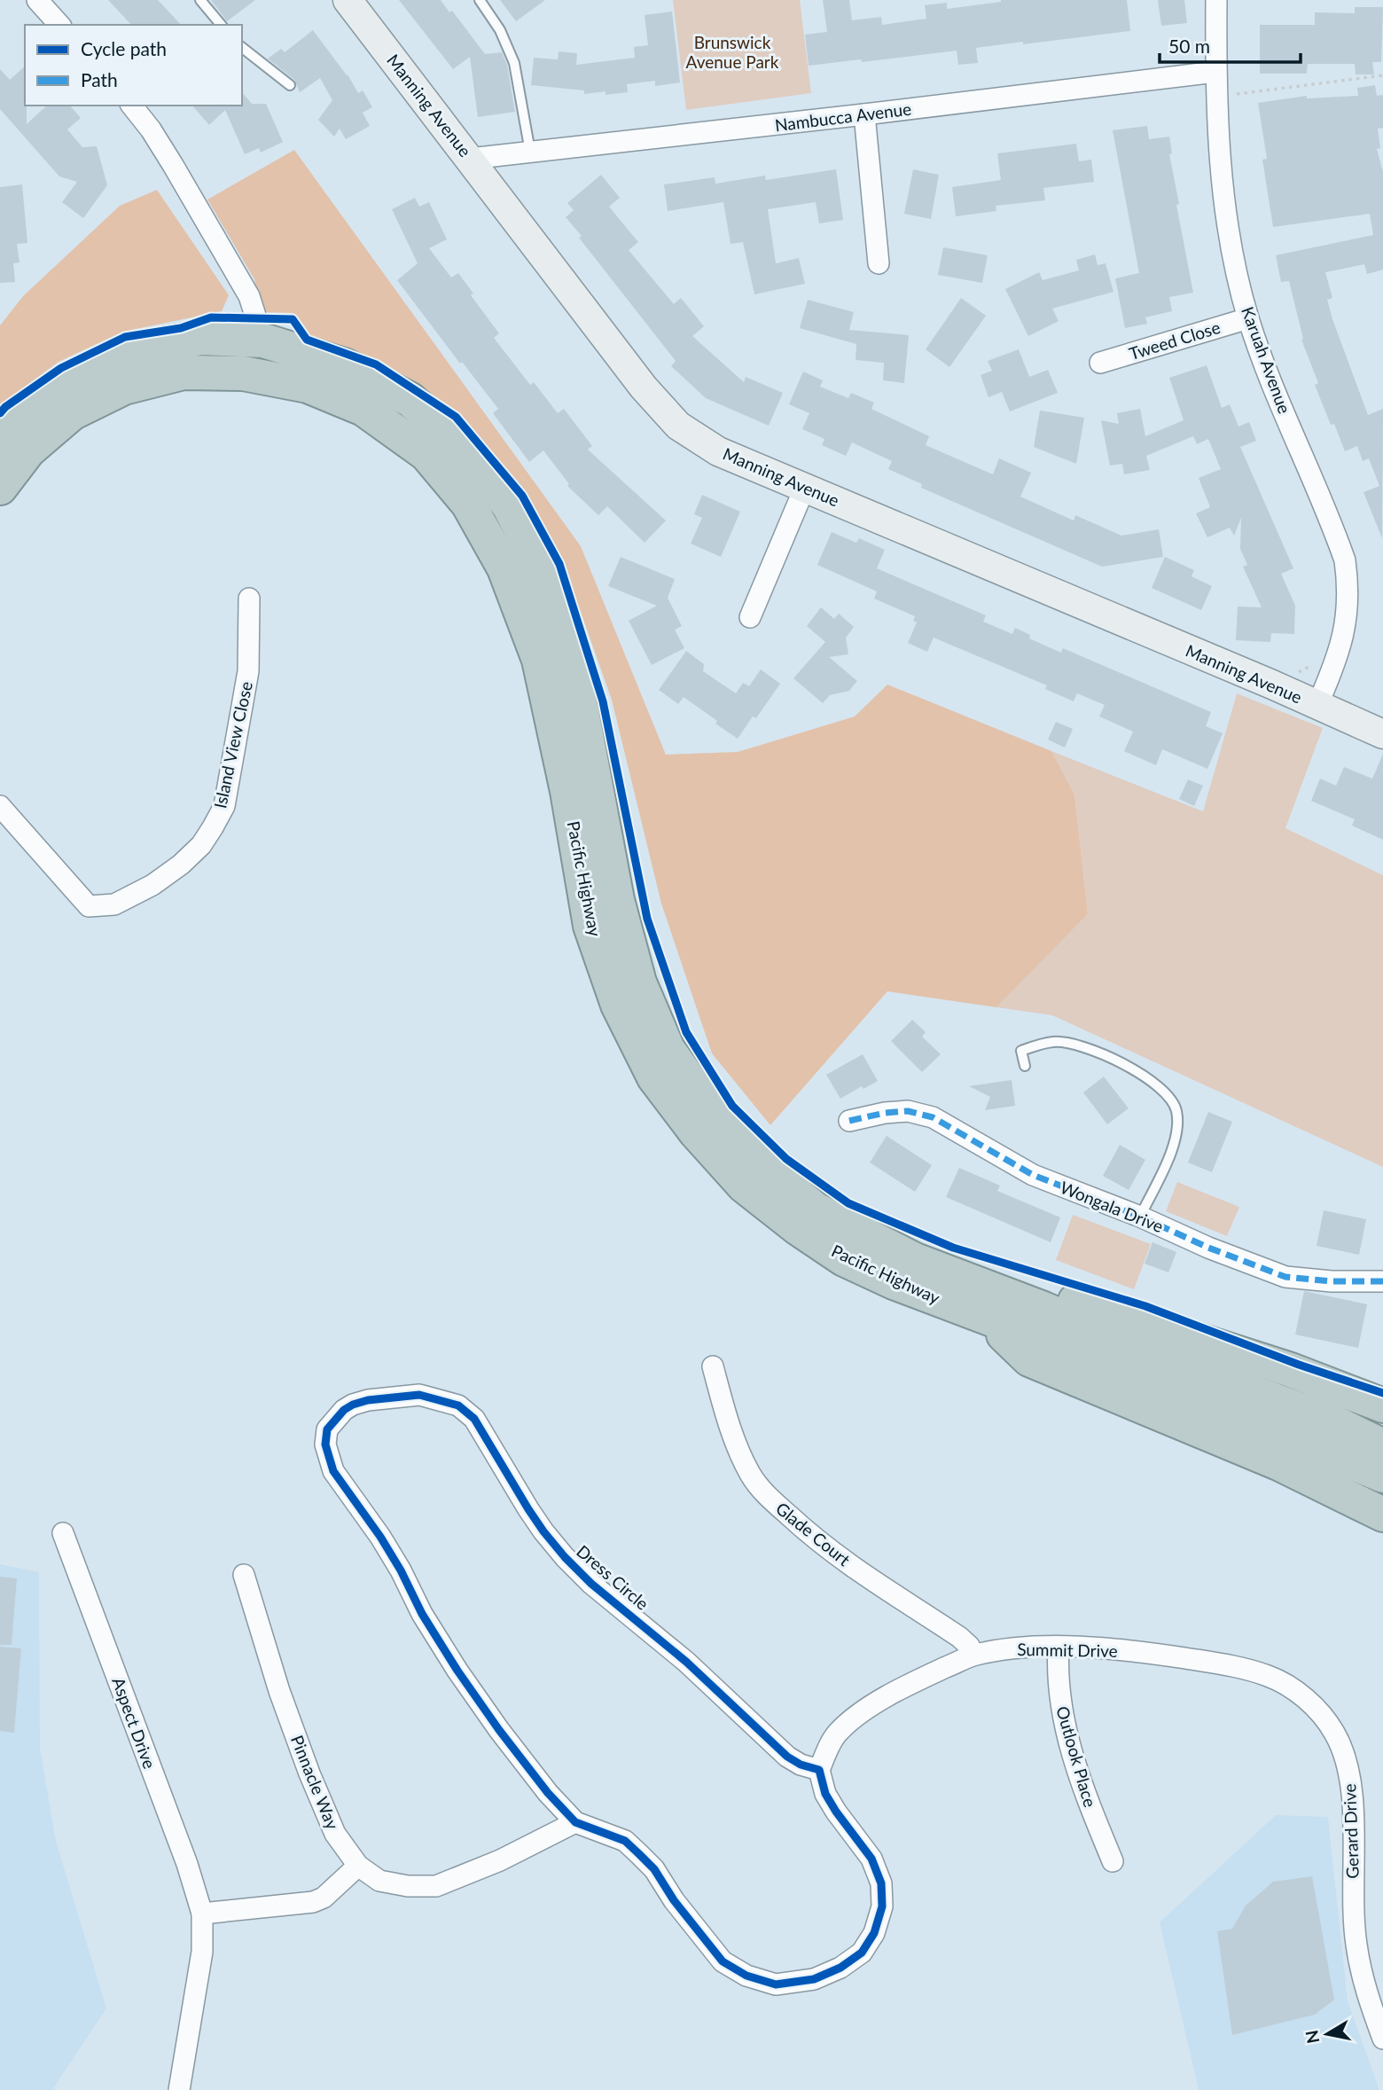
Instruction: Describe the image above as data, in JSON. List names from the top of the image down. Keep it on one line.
{"streets":{"highway":["Pacific Highway"],"street":["Manning Avenue","Nambucca Avenue","Tweed Close","Karuah Avenue","Island View Close","Wongala Drive","Glade Court","Dress Circle","Summit Drive","Aspect Drive","Outlook Place","Pinnacle Way","Gerard Drive"]},"crossings":[["Manning Avenue","Nambucca Avenue"],["Manning Avenue","Karuah Avenue"],["Nambucca Avenue","Karuah Avenue"],["Tweed Close","Karuah Avenue"],["Glade Court","Summit Drive"],["Dress Circle","Summit Drive"],["Dress Circle","Pinnacle Way"],["Summit Drive","Outlook Place"],["Summit Drive","Gerard Drive"]],"parks":["Brunswick Avenue Park"],"legend":["Cycle path","Path"],"scale_bar":"50 m","north":"left"}
